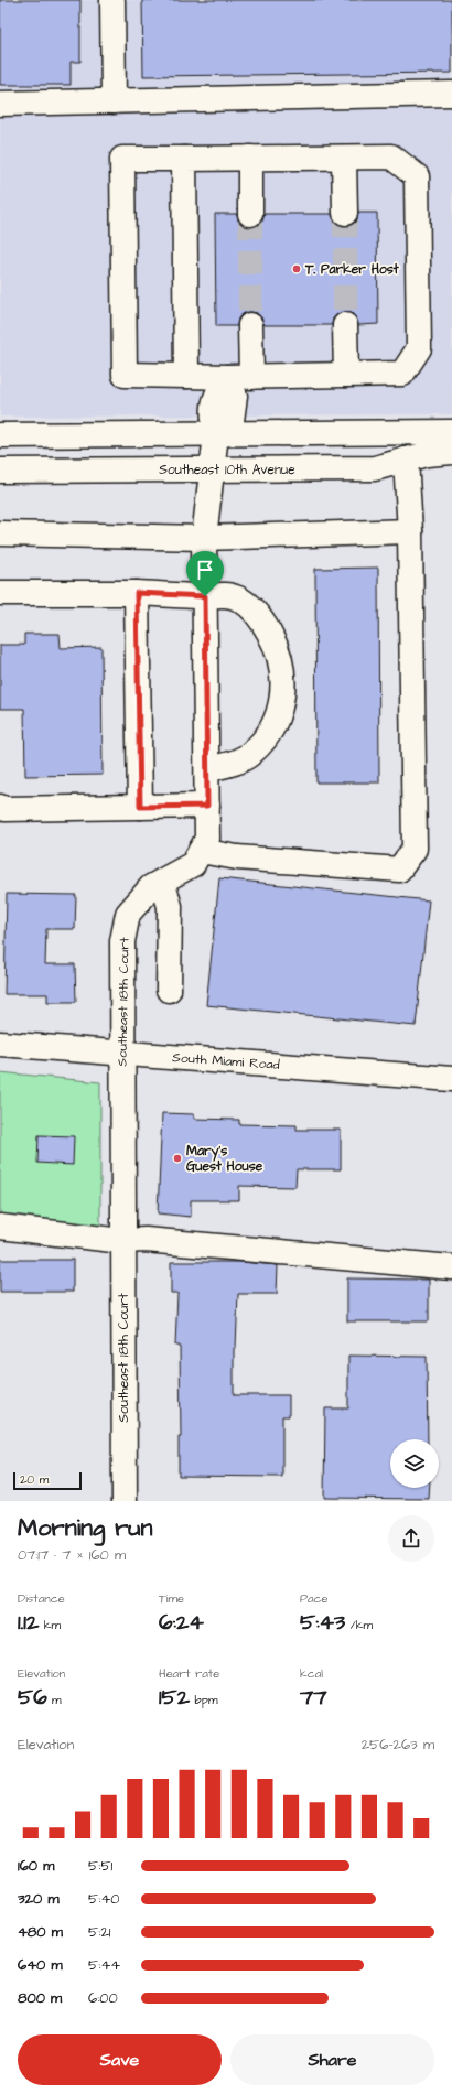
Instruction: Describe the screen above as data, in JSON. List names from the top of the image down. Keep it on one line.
{"streets":{"street":["Southeast 10th Avenue","Southeast 18th Court","South Miami Road"]},"crossings":[["Southeast 10th Avenue","Southeast 18th Court"],["Southeast 18th Court","South Miami Road"]],"places":["T. Parker Host","Mary's Guest House"],"scale_bar":"20 m","page":{"scale":"20 m","heading":["Morning run","07:17 · 7 × 160 m"],"stats":[["Distance","1.12 km"],["Time","6:24"],["Pace","5:43 /km"],["Elevation","56 m"],["Heart rate","152 bpm"],["kcal","77"]],"chart":["Elevation","256–263 m"],"list":[{"name":"160 m","note":"5:51"},{"name":"320 m","note":"5:40"},{"name":"480 m","note":"5:21"},{"name":"640 m","note":"5:44"},{"name":"800 m","note":"6:00"}],"buttons":["Save","Share"]}}
